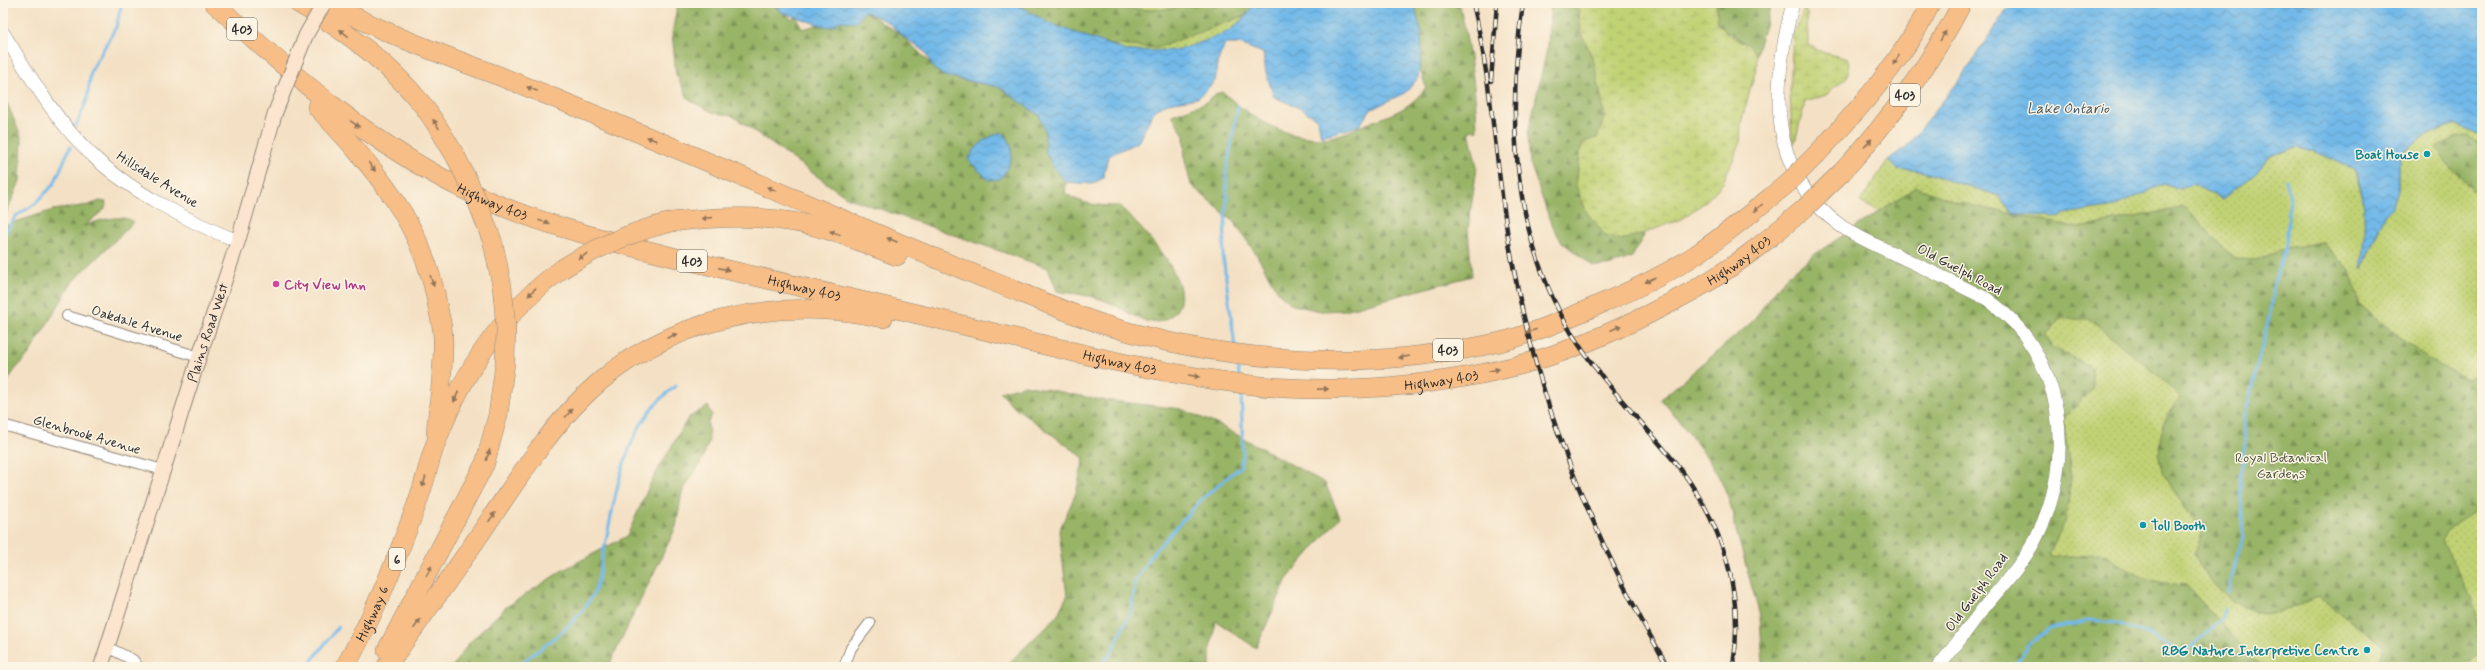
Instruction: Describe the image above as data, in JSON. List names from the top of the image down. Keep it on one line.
{"streets":{"highway":["403","Highway 403","6","Highway 6"],"main road":["Plains Road West"],"street":["Hillsdale Avenue","Old Guelph Road","Oakdale Avenue","Glenbrook Avenue"]},"crossings":[["Hillsdale Avenue","Plains Road West"],["Oakdale Avenue","Plains Road West"],["Plains Road West","Glenbrook Avenue"]],"one_way":["Highway 6"],"water":["Lake Ontario"],"parks":["Royal Botanical Gardens"],"places":["Boat House","City View Inn","Toll Booth","RBG Nature Interpretive Centre"]}
